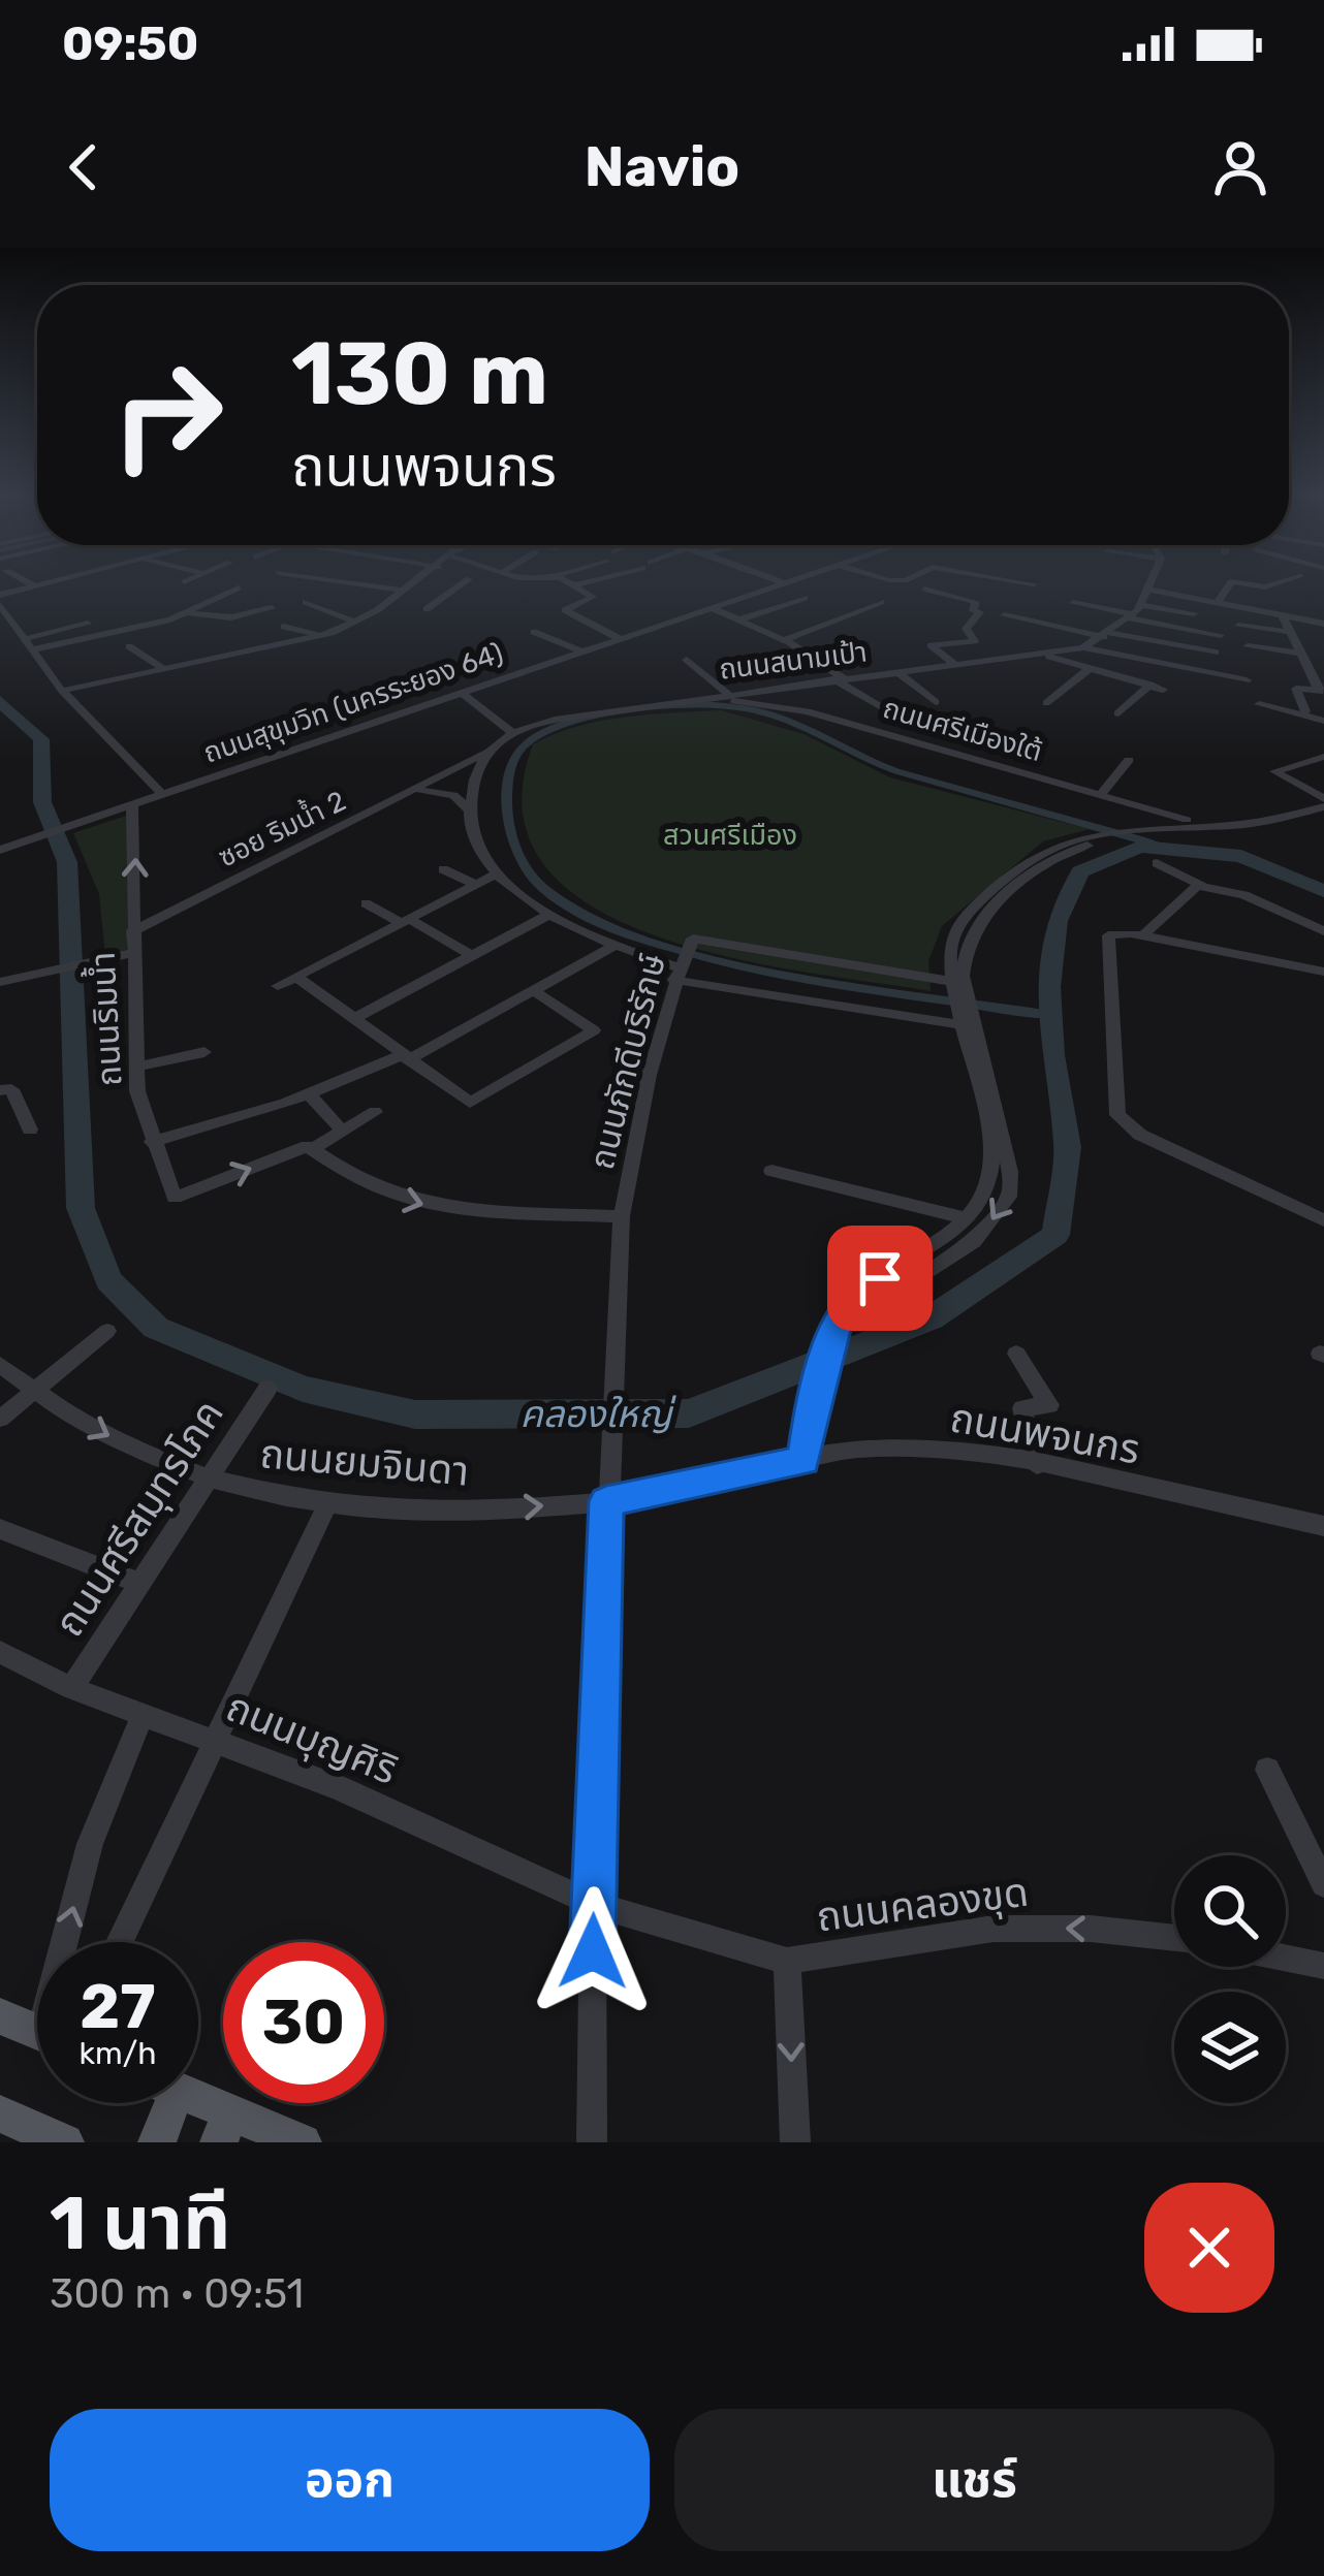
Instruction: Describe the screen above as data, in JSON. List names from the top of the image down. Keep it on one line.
{"streets":{"street":["ถนนสนามเป้า","ถนนสุขุมวิท (นครระยอง 64)","ถนนศรีเมืองใต้","ซอย ริมน้ำ 2","ถนนริมน้ำ","ถนนภักดีบริรักษ์","ถนนพจนกร","ถนนยมจินดา","ถนนศรีสมุทรโภค","ถนนบุญศิริ","ถนนคลองขุด"]},"crossings":[["ถนนสนามเป้า","ถนนศรีเมืองใต้"],["ถนนสุขุมวิท (นครระยอง 64)","ถนนริมน้ำ"],["ซอย ริมน้ำ 2","ถนนริมน้ำ"],["ถนนภักดีบริรักษ์","ถนนพจนกร"],["ถนนภักดีบริรักษ์","ถนนยมจินดา"],["ถนนภักดีบริรักษ์","ถนนบุญศิริ"],["ถนนภักดีบริรักษ์","ถนนคลองขุด"],["ถนนพจนกร","ถนนยมจินดา"],["ถนนยมจินดา","ถนนศรีสมุทรโภค"],["ถนนศรีสมุทรโภค","ถนนบุญศิริ"],["ถนนบุญศิริ","ถนนคลองขุด"]],"one_way":["ถนนคลองขุด"],"water":["คลองใหญ่"],"parks":["สวนศรีเมือง"],"page":{"status":"09:50","header":"Navio","turn":["130 m","ถนนพจนกร"],"speed":"27 km/h","limit":"30","heading":["1 นาที","300 m · 09:51"],"buttons":["ออก","แชร์"]}}
